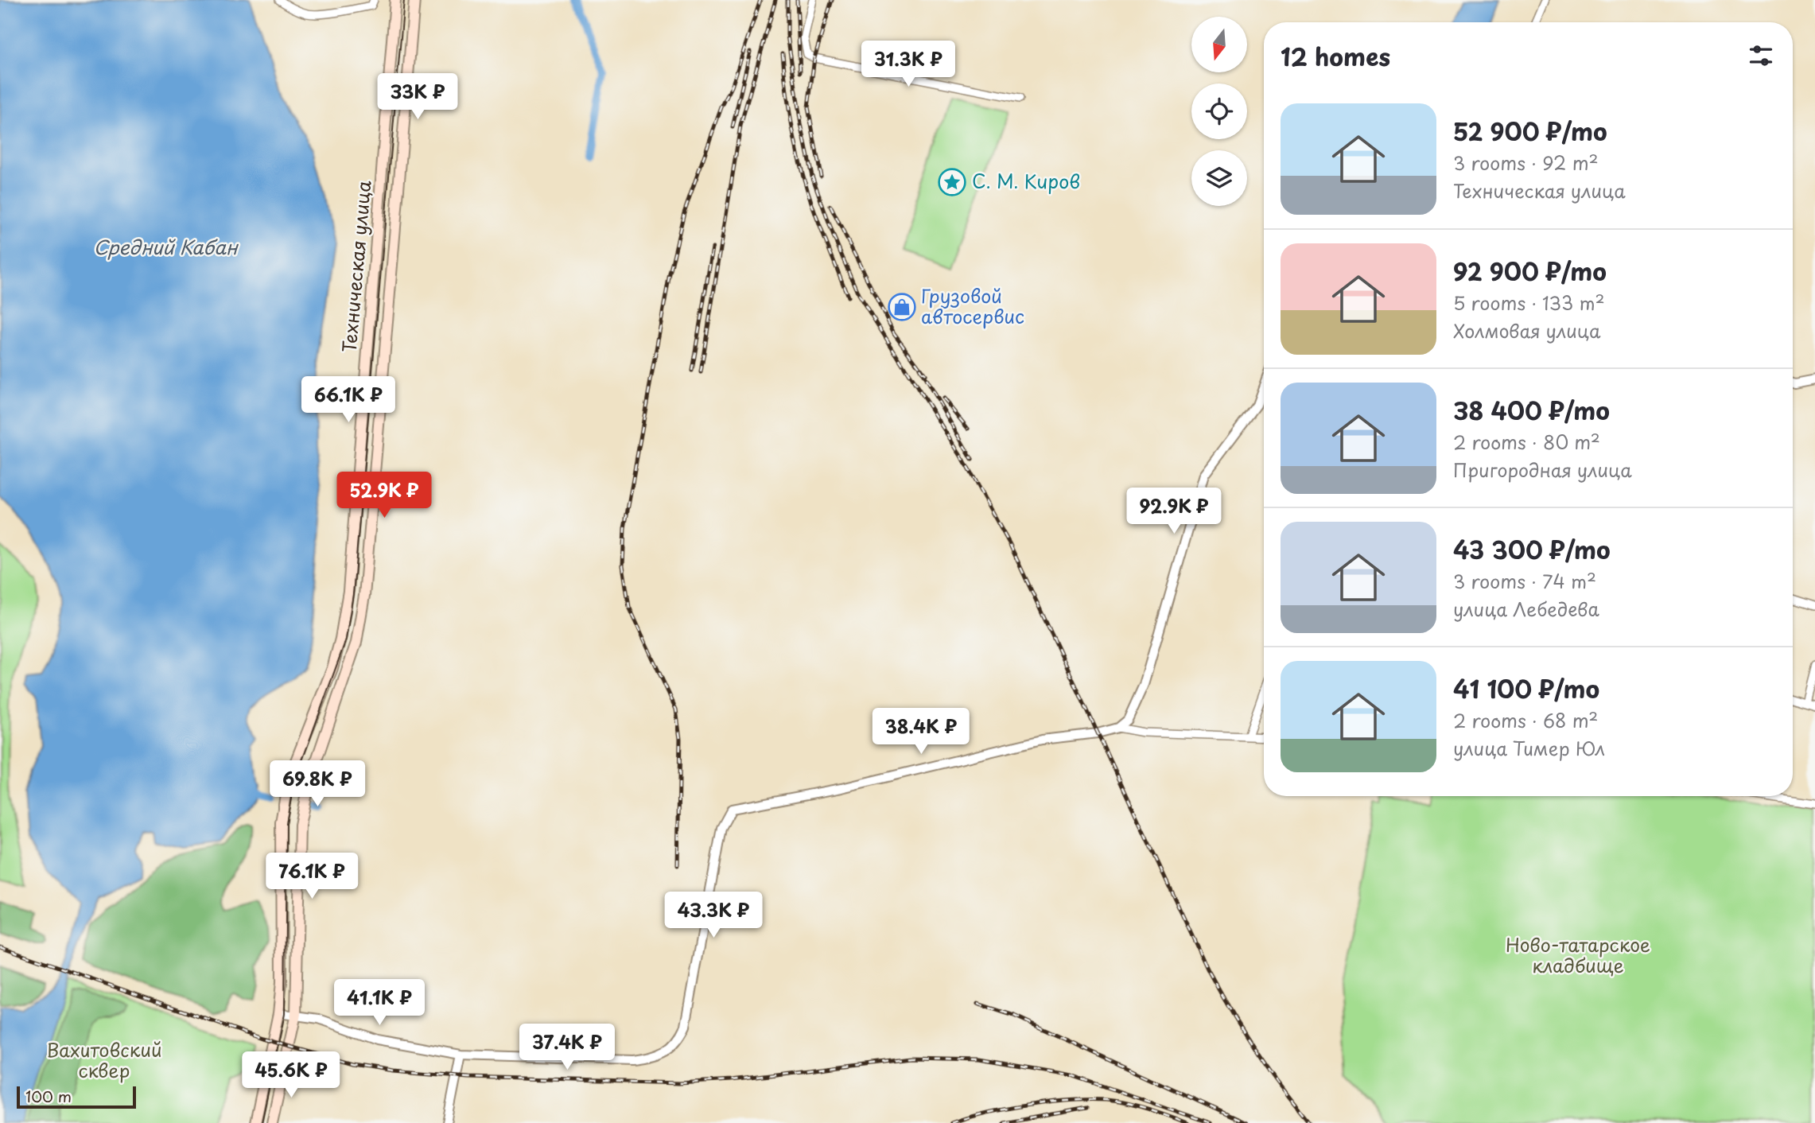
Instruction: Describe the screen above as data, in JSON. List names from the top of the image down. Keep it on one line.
{"streets":{"main road":["Техническая улица"]},"water":["Средний Кабан"],"parks":["Ново-татарское кладбище","Вахитовский сквер"],"places":{"place":["С. М. Киров"],"shop":["Грузовой автосервис"]},"scale_bar":"100 m","north":"bottom","page":{"heading":"12 homes","price":["31.3K ₽","33K ₽","66.1K ₽","52.9K ₽","92.9K ₽","38.4K ₽","69.8K ₽","76.1K ₽","43.3K ₽","41.1K ₽","37.4K ₽","45.6K ₽"],"list":[{"name":"52 900 ₽/mo","note":"3 rooms · 92 m² · Техническая улица"},{"name":"92 900 ₽/mo","note":"5 rooms · 133 m² · Холмовая улица"},{"name":"38 400 ₽/mo","note":"2 rooms · 80 m² · Пригородная улица"},{"name":"43 300 ₽/mo","note":"3 rooms · 74 m² · улица Лебедева"},{"name":"41 100 ₽/mo","note":"2 rooms · 68 m² · улица Тимер Юл"}],"scale":"100 m"}}
